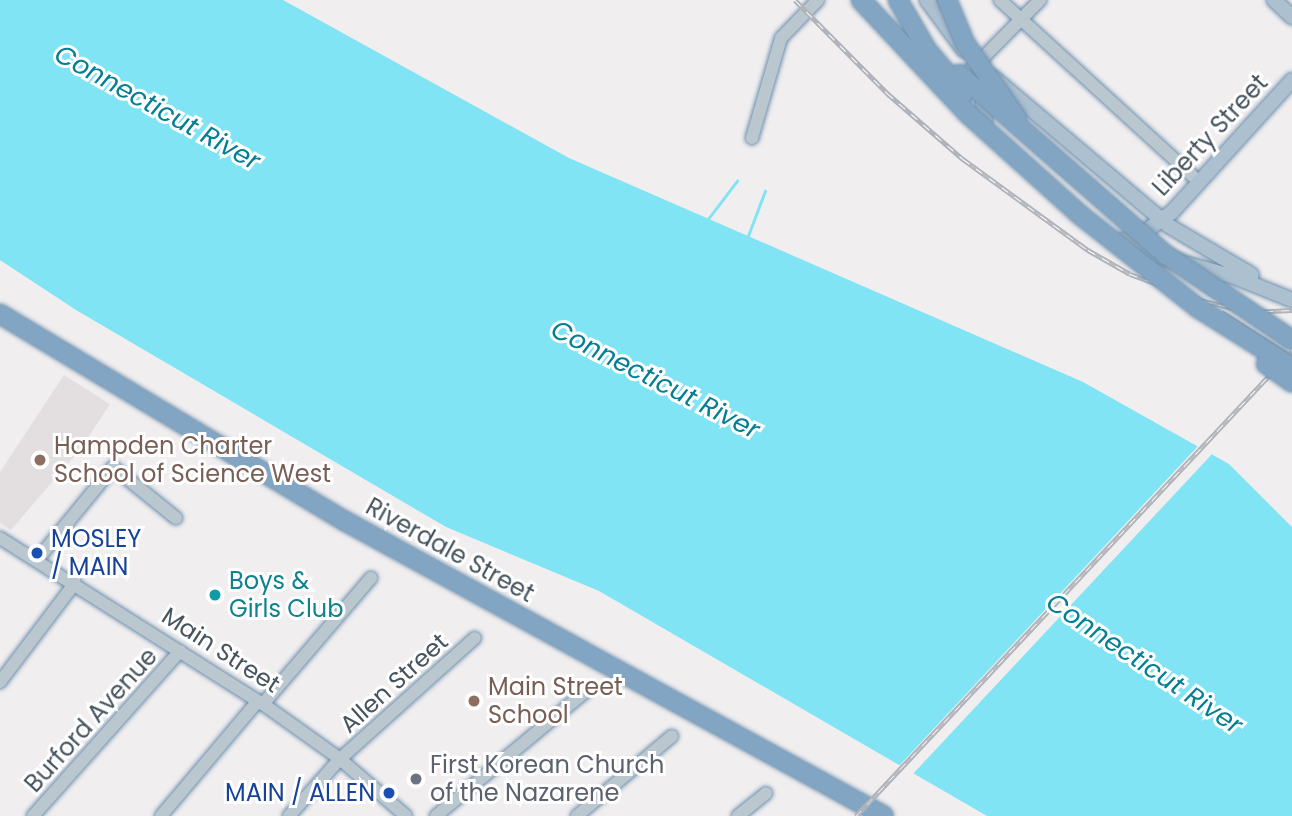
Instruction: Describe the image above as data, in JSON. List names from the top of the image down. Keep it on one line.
{"streets":{"highway":["Riverdale Street"],"main road":["Liberty Street"],"street":["Main Street","Allen Street","Burford Avenue"]},"crossings":[["Main Street","Allen Street"],["Main Street","Burford Avenue"]],"water":["Connecticut River"],"places":["Hampden Charter School of Science West","MOSLEY / MAIN","Boys & Girls Club","Main Street School","First Korean Church of the Nazarene","MAIN / ALLEN"]}
